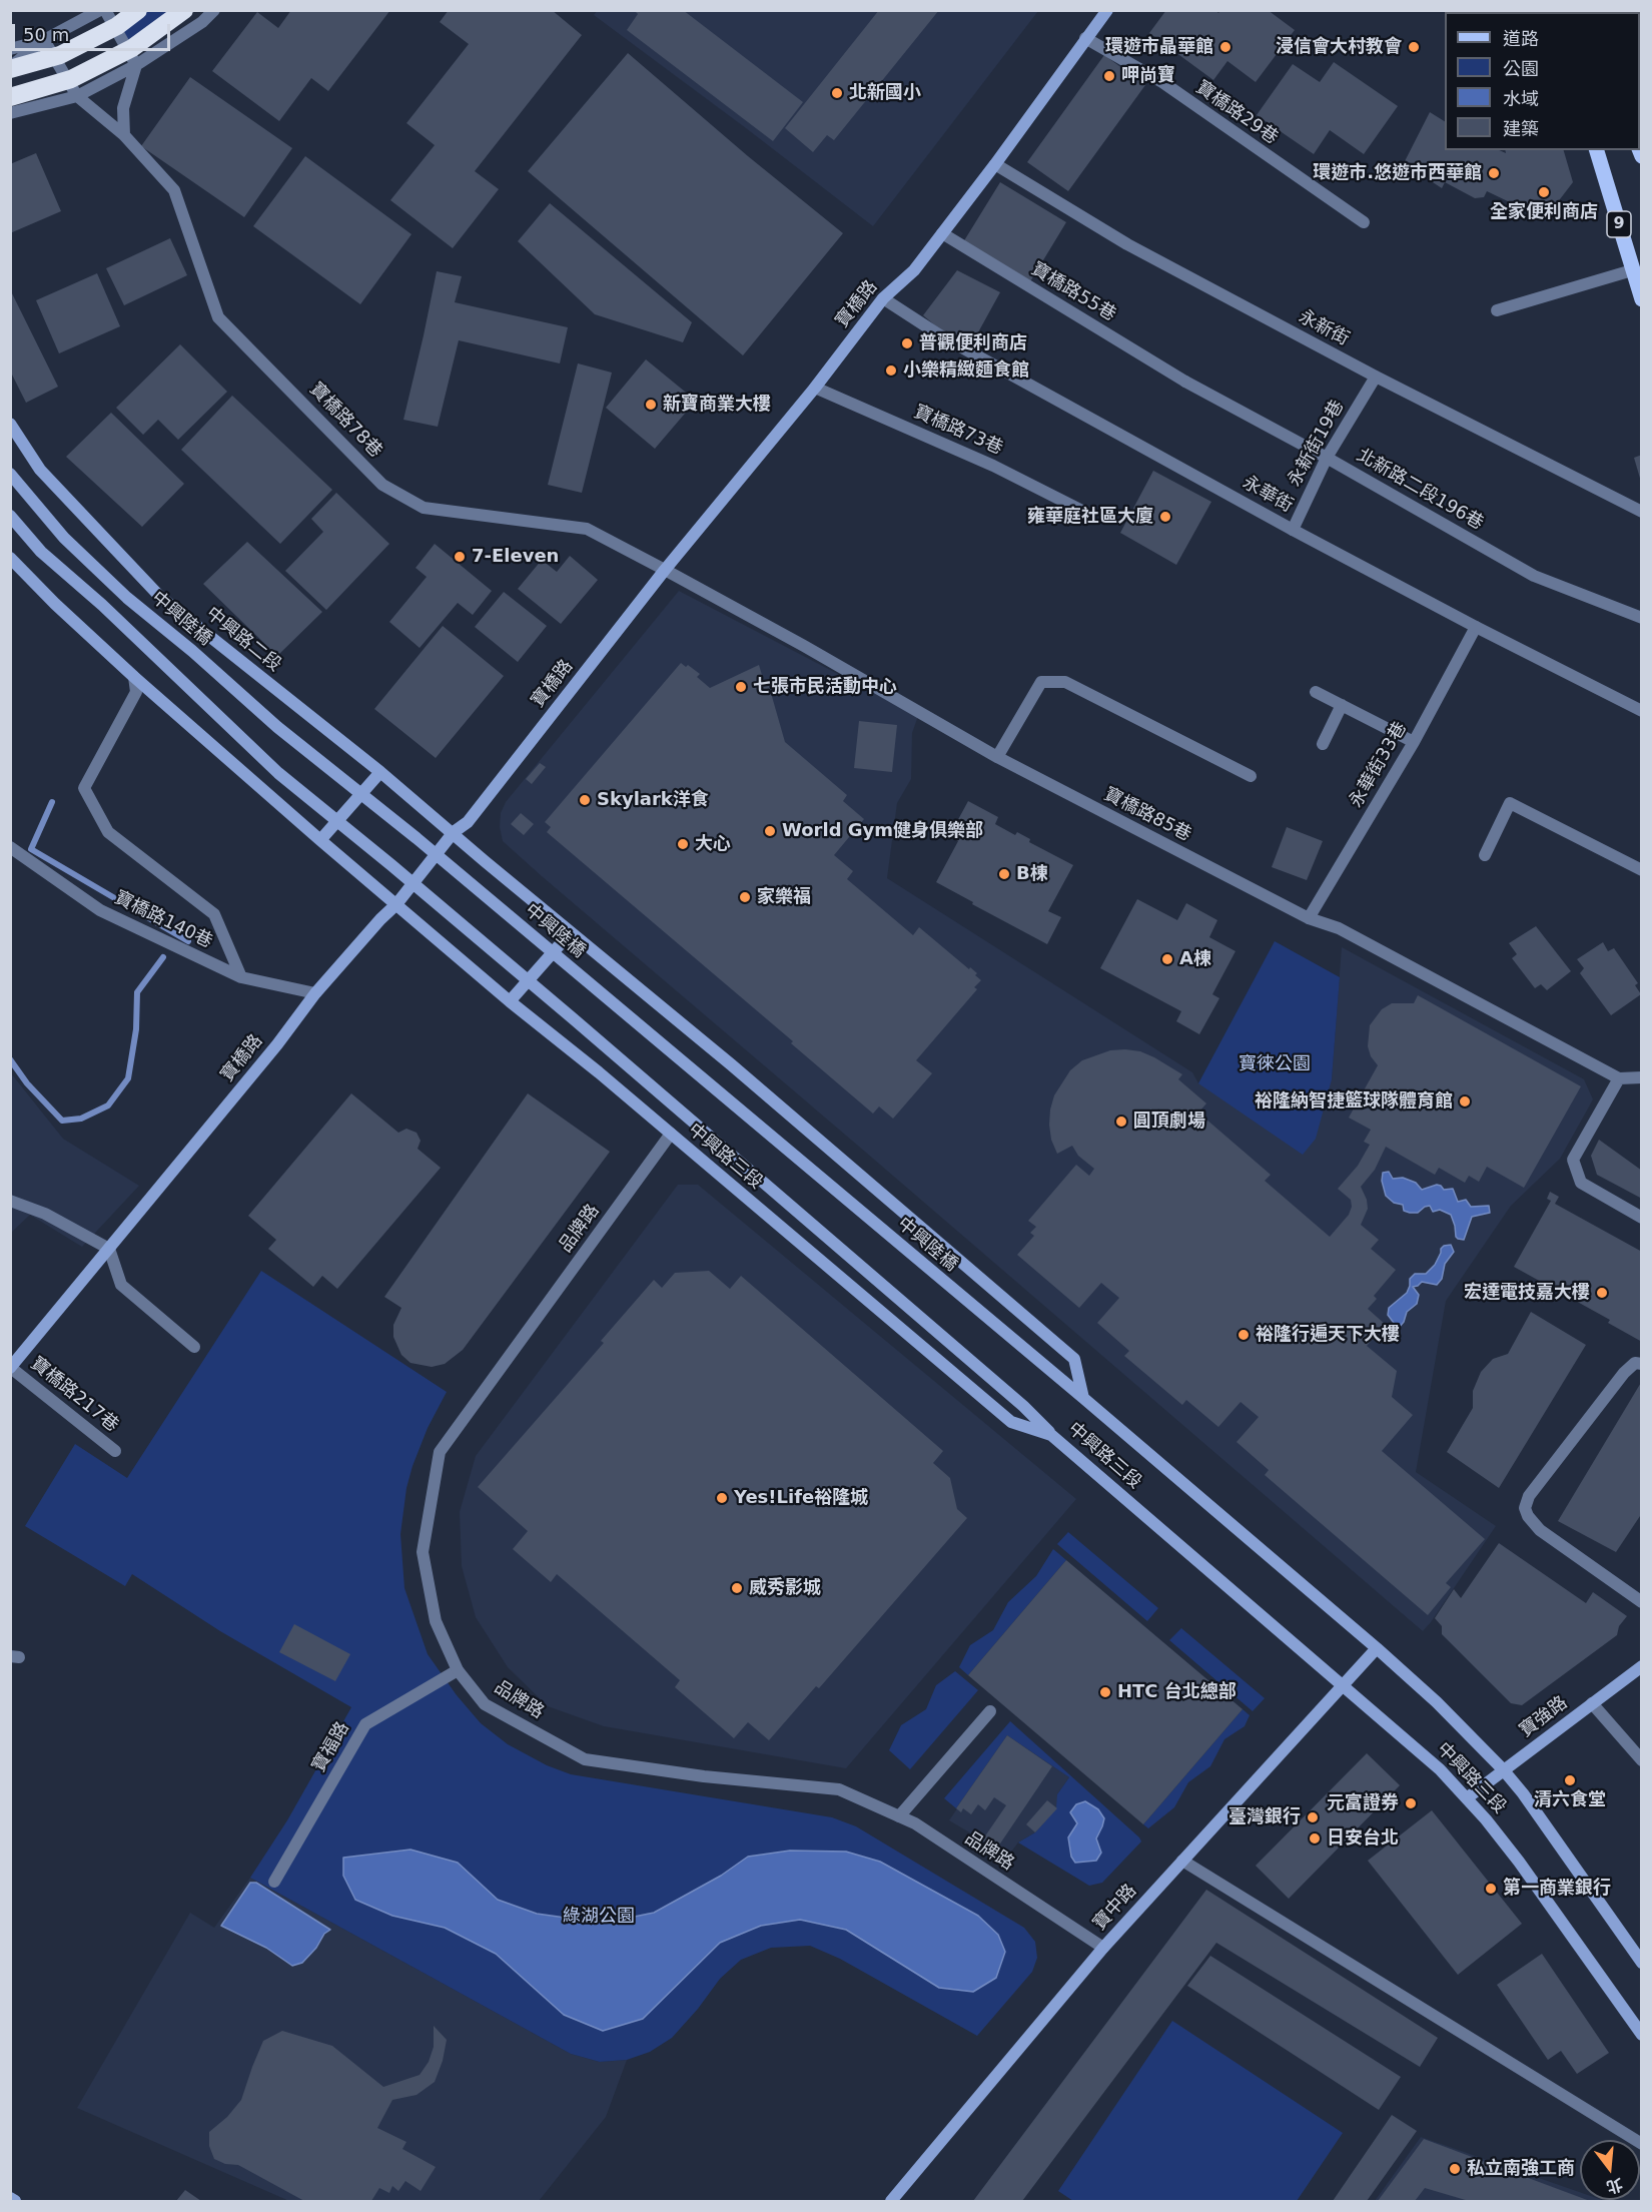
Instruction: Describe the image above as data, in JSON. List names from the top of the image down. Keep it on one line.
{"streets":{"main road":["9"],"street":["寶橋路29巷","寶橋路55巷","寶橋路","永新街","寶橋路78巷","寶橋路73巷","永新街19巷","北新路二段196巷","永華街","中興陸橋","中興路二段","永華街33巷","寶橋路85巷","寶橋路140巷","中興路三段","品牌路","寶橋路217巷","寶強路","寶福路","寶中路"]},"crossings":[["寶橋路29巷","寶橋路"],["寶橋路55巷","寶橋路"],["寶橋路55巷","北新路二段196巷"],["寶橋路","永新街"],["寶橋路","寶橋路78巷"],["寶橋路","寶橋路73巷"],["寶橋路","永華街"],["寶橋路","中興路二段"],["寶橋路","寶橋路85巷"],["寶橋路","寶橋路140巷"],["寶橋路","中興路三段"],["寶橋路","寶橋路217巷"],["永新街","永新街19巷"],["寶橋路78巷","寶橋路85巷"],["永新街19巷","北新路二段196巷"],["永新街19巷","永華街"],["永華街","永華街33巷"],["中興陸橋","中興路三段"],["中興路二段","中興路三段"],["永華街33巷","寶橋路85巷"],["中興路三段","品牌路"],["中興路三段","寶強路"],["中興路三段","寶中路"],["品牌路","寶福路"],["品牌路","寶中路"]],"parks":["寶徠公園","綠湖公園"],"places":["環遊市晶華館","浸信會大村教會","呷尚寶","北新國小","環遊市.悠遊市西華館","全家便利商店","普觀便利商店","小樂精緻麵食館","新寶商業大樓","雍華庭社區大廈","7-Eleven","七張市民活動中心","Skylark洋食","World Gym健身俱樂部","大心","B棟","家樂福","A棟","裕隆納智捷籃球隊體育館","圓頂劇場","宏達電技嘉大樓","裕隆行遍天下大樓","Yes!Life裕隆城","威秀影城","HTC 台北總部","清六食堂","元富證券","臺灣銀行","日安台北","第一商業銀行","私立南強工商"],"legend":["道路","公園","水域","建築"],"scale_bar":"50 m","north":"bottom"}
